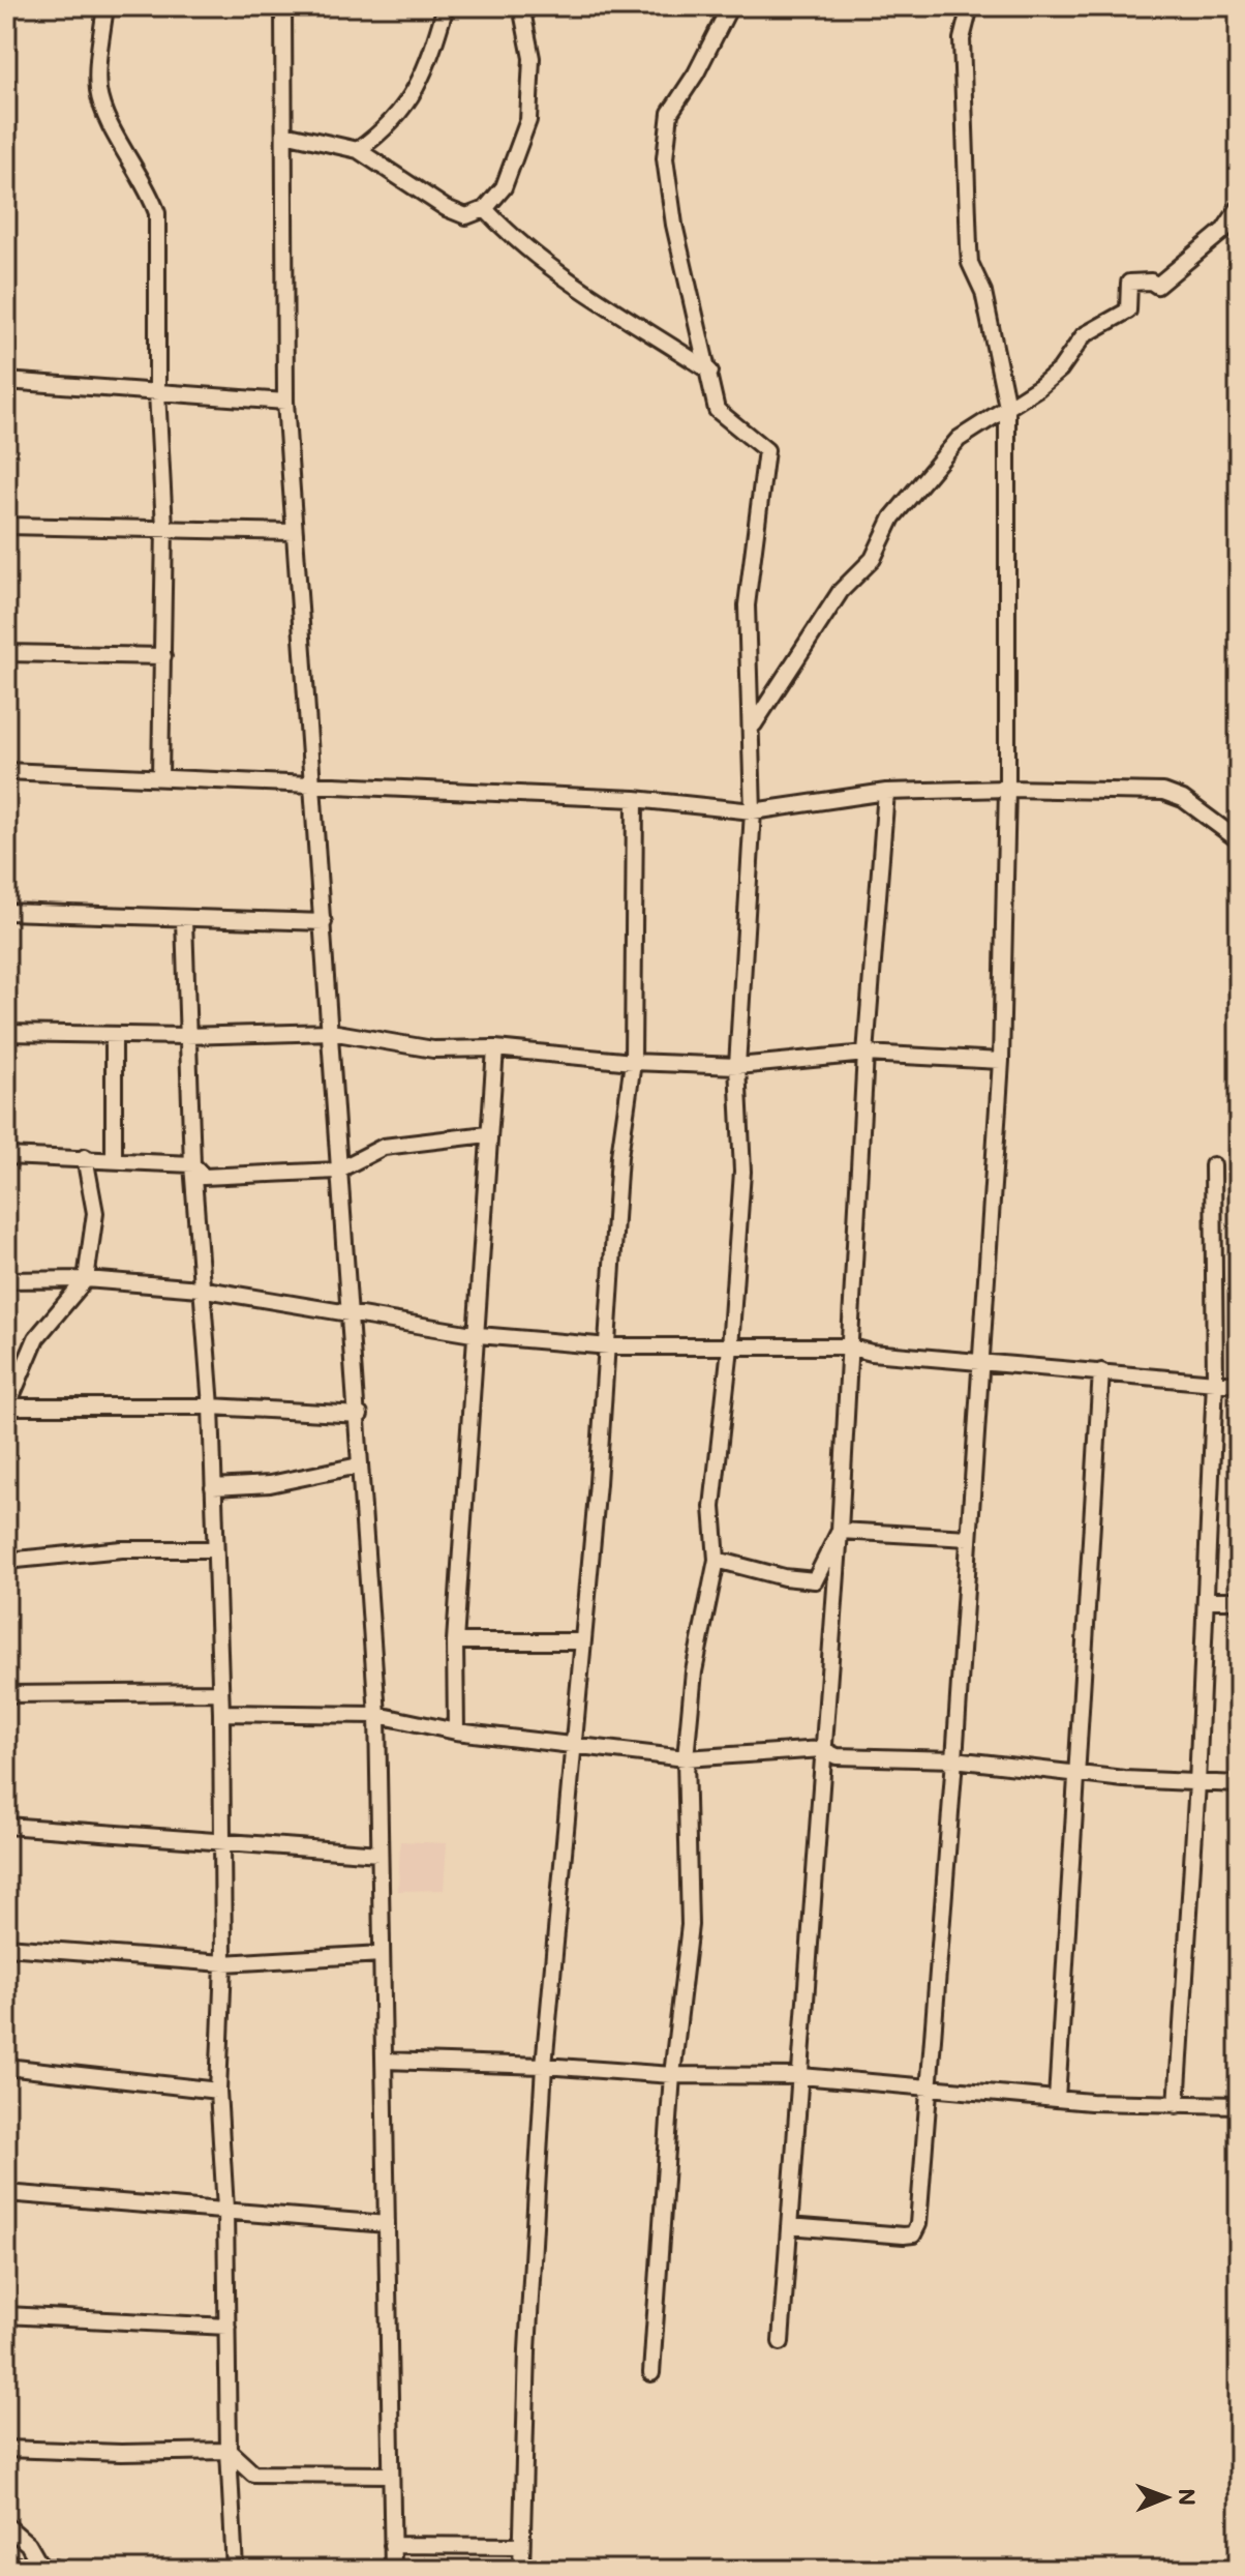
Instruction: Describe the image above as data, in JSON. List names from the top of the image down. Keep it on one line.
{"north":"right"}
